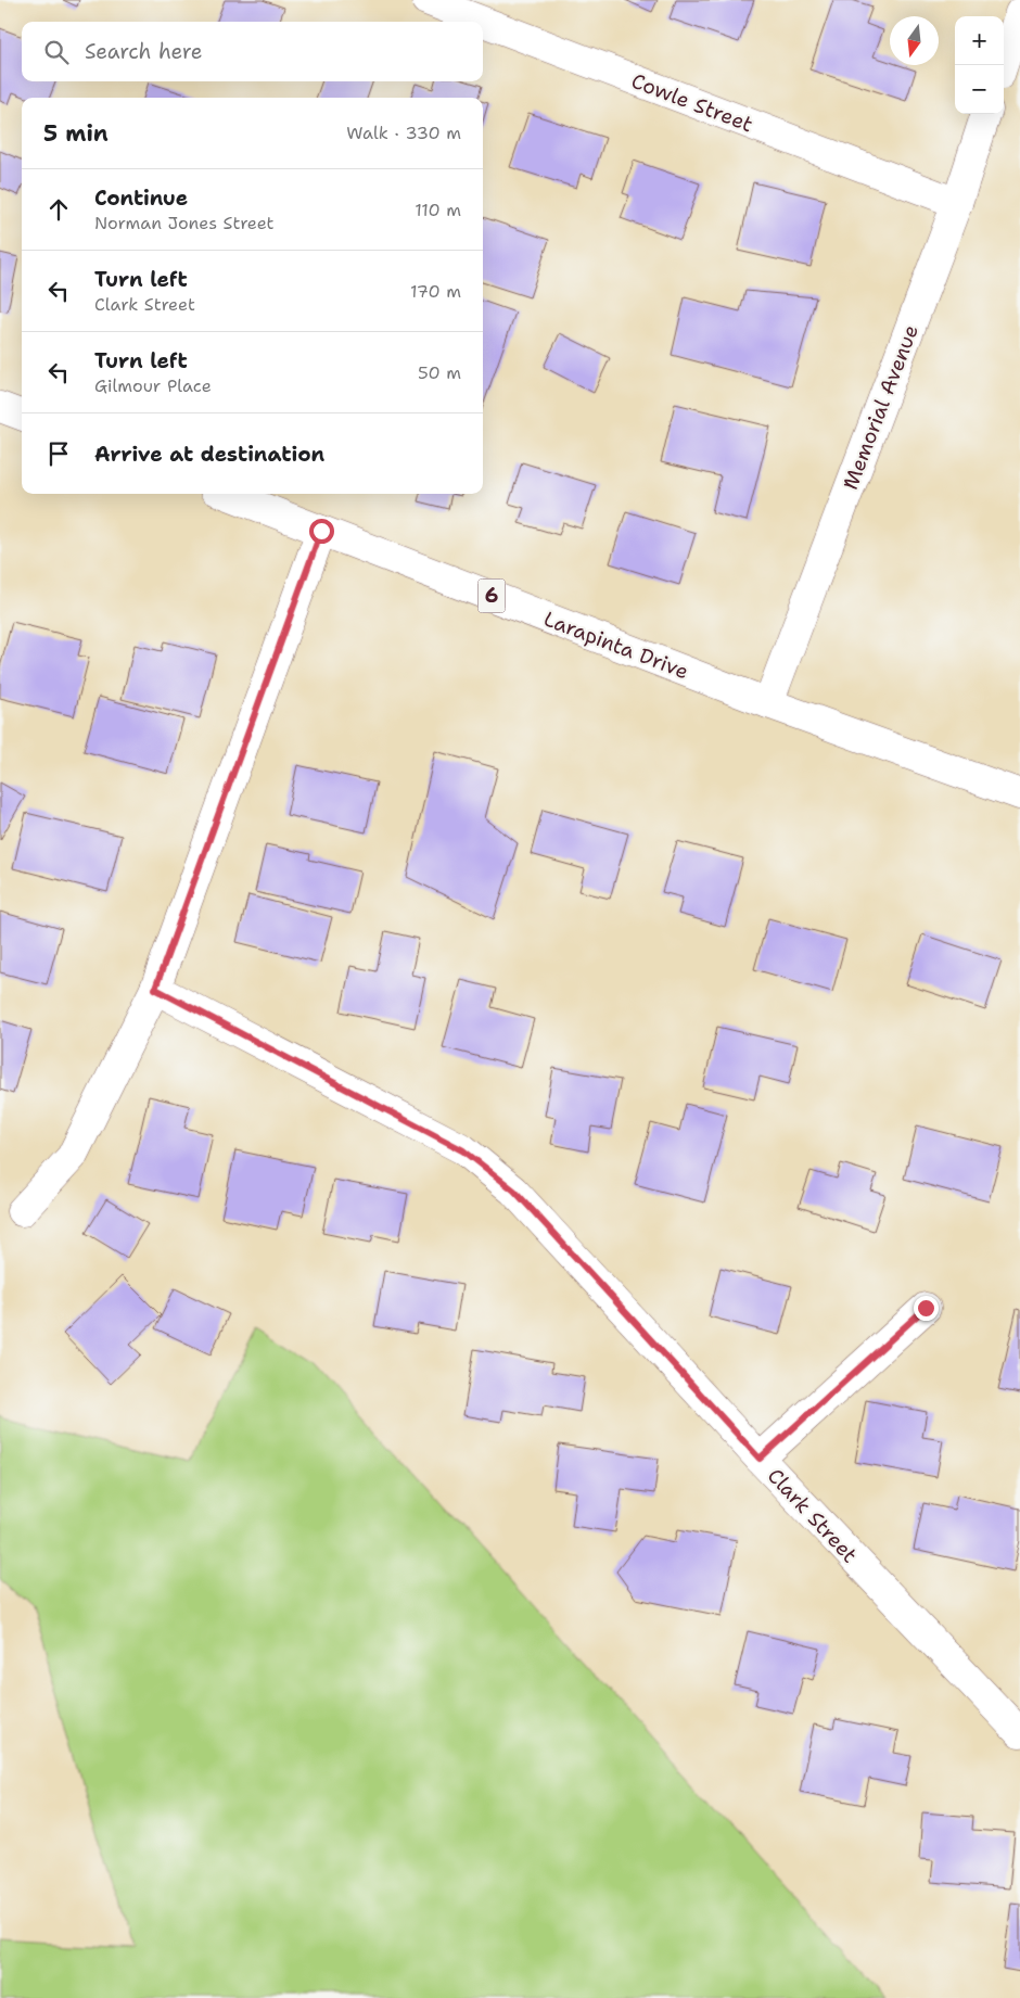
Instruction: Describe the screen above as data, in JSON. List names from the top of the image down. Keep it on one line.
{"streets":{"street":["Cowle Street","Memorial Avenue","6","Larapinta Drive","Clark Street"]},"crossings":[["Cowle Street","Memorial Avenue"],["Memorial Avenue","Larapinta Drive"]],"north":"bottom","page":{"map_buttons":["+","−"],"search":"Search here","heading":["5 min","Walk · 330 m"],"list":[["Continue","Norman Jones Street","110 m"],["Turn left","Clark Street","170 m"],["Turn left","Gilmour Place","50 m"],"Arrive at destination"]}}
